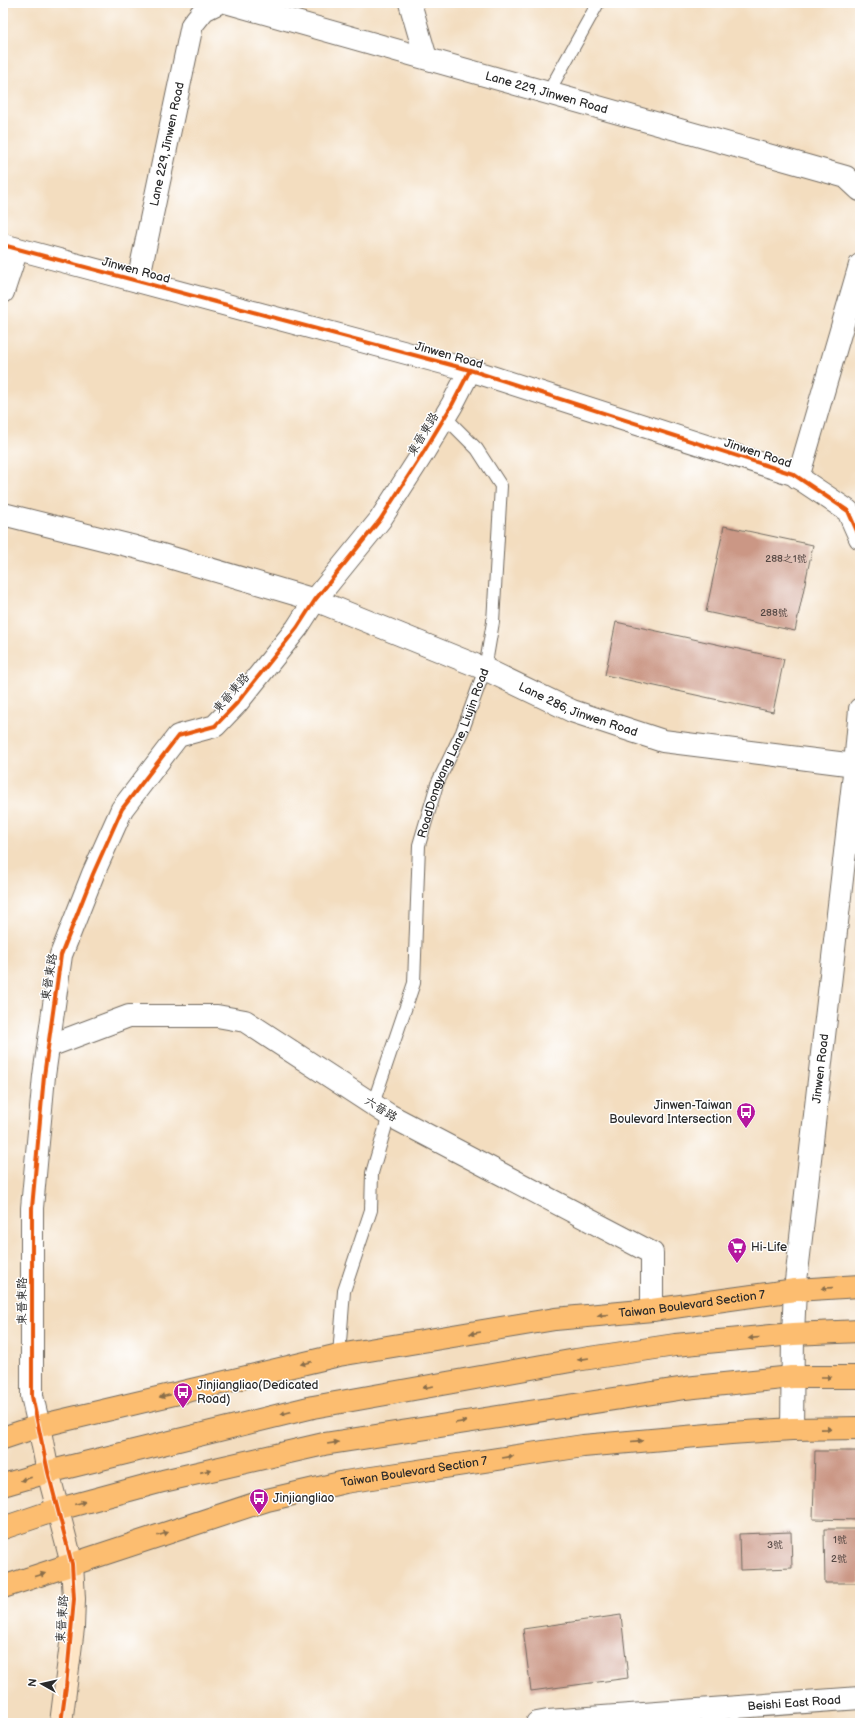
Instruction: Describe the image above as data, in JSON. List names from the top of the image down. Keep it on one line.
{"streets":{"main road":["Taiwan Boulevard Section 7"],"street":["Lane 229, Jinwen Road","Jinwen Road","東晉東路","Lane 286, Jinwen Road","六晉路","Beishi East Road"],"lane":["RoadDongyang Lane, Liujin Road"]},"crossings":[["Lane 229, Jinwen Road","Jinwen Road"],["Jinwen Road","東晉東路"],["Jinwen Road","Lane 286, Jinwen Road"],["Jinwen Road","Taiwan Boulevard Section 7"],["東晉東路","Lane 286, Jinwen Road"],["東晉東路","RoadDongyang Lane, Liujin Road"],["東晉東路","六晉路"],["東晉東路","Taiwan Boulevard Section 7"],["Lane 286, Jinwen Road","RoadDongyang Lane, Liujin Road"],["RoadDongyang Lane, Liujin Road","六晉路"],["RoadDongyang Lane, Liujin Road","Taiwan Boulevard Section 7"],["六晉路","Taiwan Boulevard Section 7"]],"places":{"bus stop":["Jinwen-Taiwan Boulevard Intersection","Jinjiangliao(Dedicated Road)","Jinjiangliao"],"supermarket":["Hi-Life"]},"house_numbers":["288之1號","288號","1號","3號","2號"],"north":"left"}
